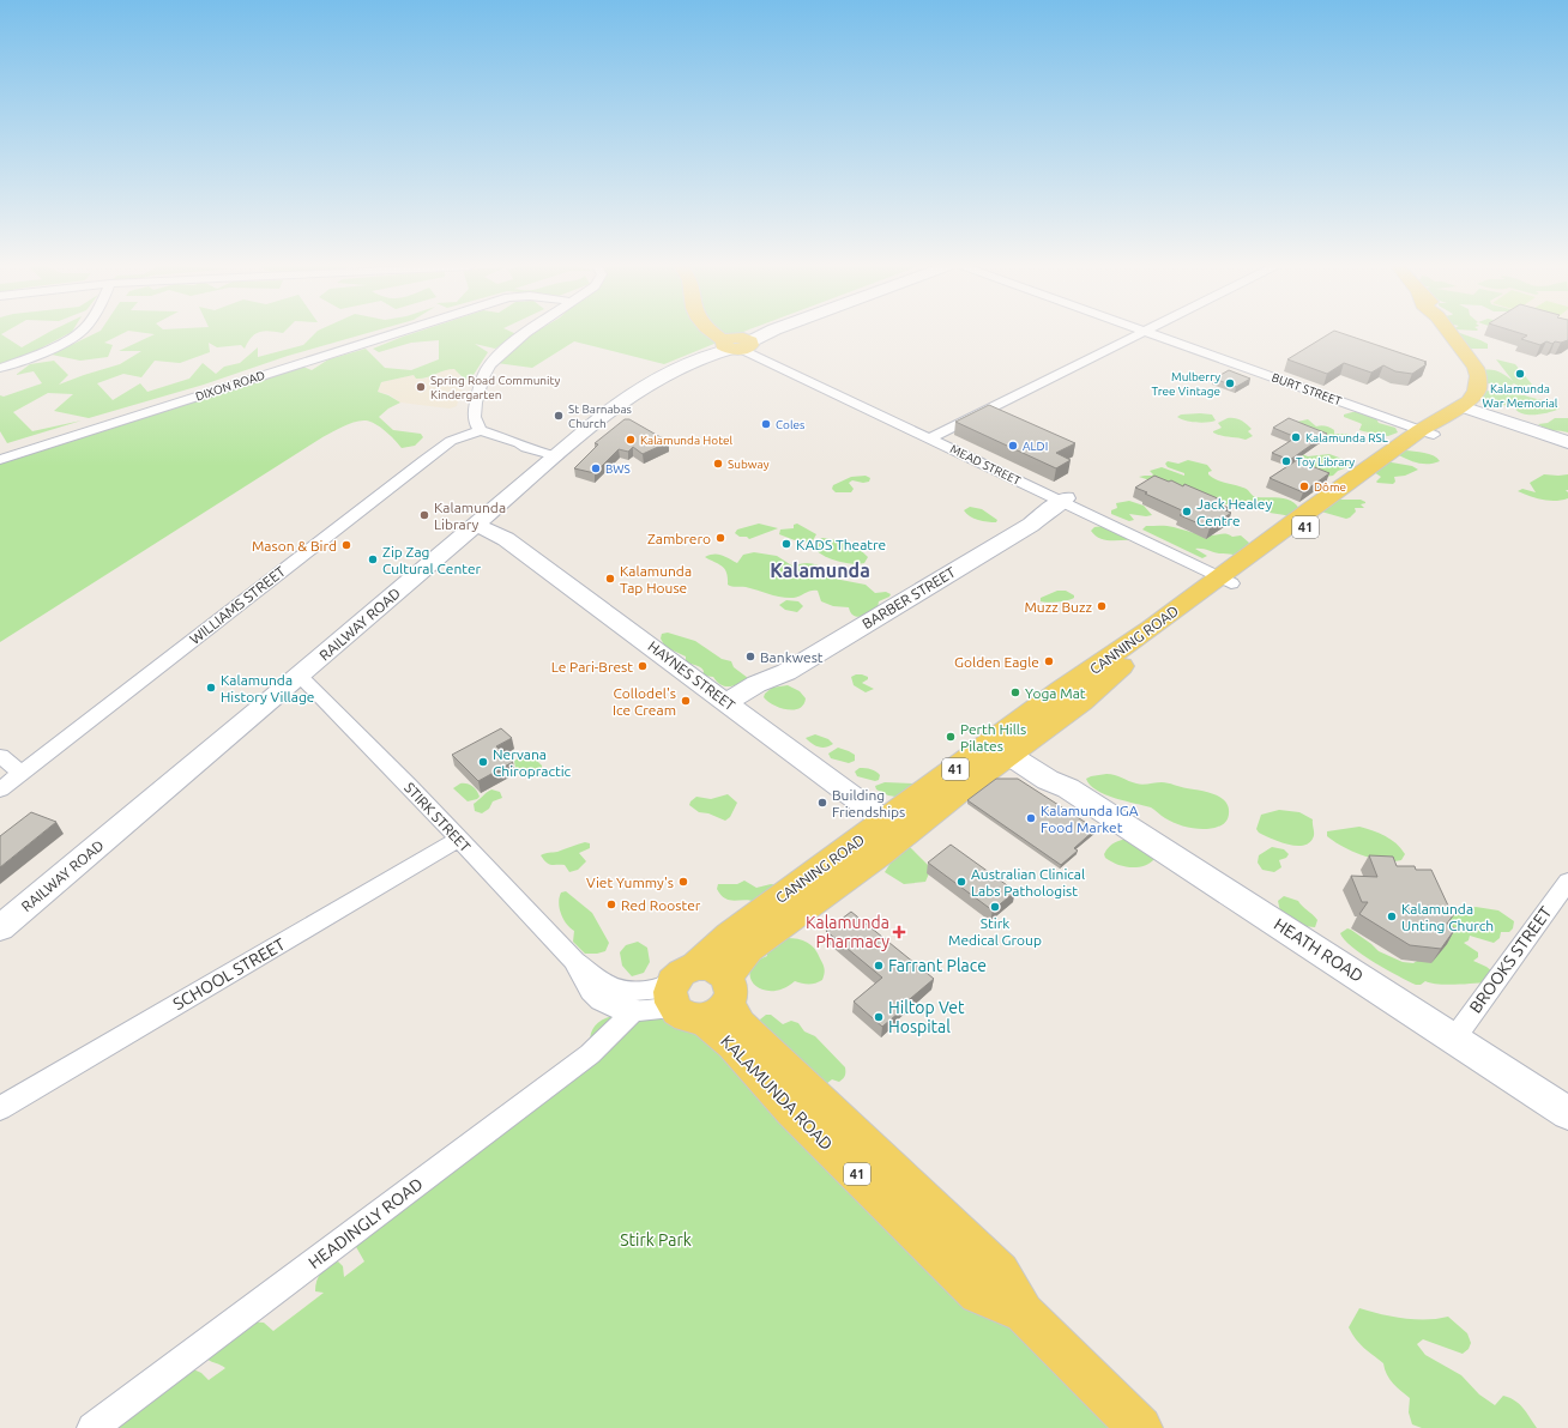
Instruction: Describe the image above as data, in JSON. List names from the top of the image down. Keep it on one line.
{"streets":{"main road":["41","CANNING ROAD","KALAMUNDA ROAD"],"street":["DIXON ROAD","BURT STREET","MEAD STREET","BARBER STREET","WILLIAMS STREET","RAILWAY ROAD","HAYNES STREET","STIRK STREET","HEATH ROAD","BROOKS STREET","SCHOOL STREET","HEADINGLY ROAD"]},"crossings":[["BURT STREET","CANNING ROAD"],["MEAD STREET","BARBER STREET"],["MEAD STREET","RAILWAY ROAD"],["MEAD STREET","CANNING ROAD"],["BARBER STREET","HAYNES STREET"],["RAILWAY ROAD","HAYNES STREET"],["RAILWAY ROAD","STIRK STREET"],["CANNING ROAD","HAYNES STREET"],["CANNING ROAD","STIRK STREET"],["CANNING ROAD","HEATH ROAD"],["CANNING ROAD","KALAMUNDA ROAD"],["STIRK STREET","SCHOOL STREET"],["STIRK STREET","KALAMUNDA ROAD"],["STIRK STREET","HEADINGLY ROAD"],["HEATH ROAD","BROOKS STREET"]],"districts":["Kalamunda"],"parks":["Stirk Park"],"places":{"other":["Kalamunda War Memorial","Mulberry Tree Vintage","Spring Road Community Kindergarten","St Barnabas Church","Coles","Kalamunda RSL","Kalamunda Hotel","ALDI","Toy Library","Subway","BWS","Dôme","Jack Healey Centre","Kalamunda Library","Zambrero","KADS Theatre","Mason & Bird","Zip Zag Cultural Center","Kalamunda Tap House","Muzz Buzz","Bankwest","Golden Eagle","Le Pari-Brest","Kalamunda History Village","Yoga Mat","Collodel's Ice Cream","Perth Hills Pilates","Nervana Chiropractic","Building Friendships","Kalamunda IGA Food Market","Viet Yummy's","Australian Clinical Labs Pathologist","Red Rooster","Stirk Medical Group","Kalamunda Unting Church","Farrant Place","Hiltop Vet Hospital"],"health":["Kalamunda Pharmacy"]}}
